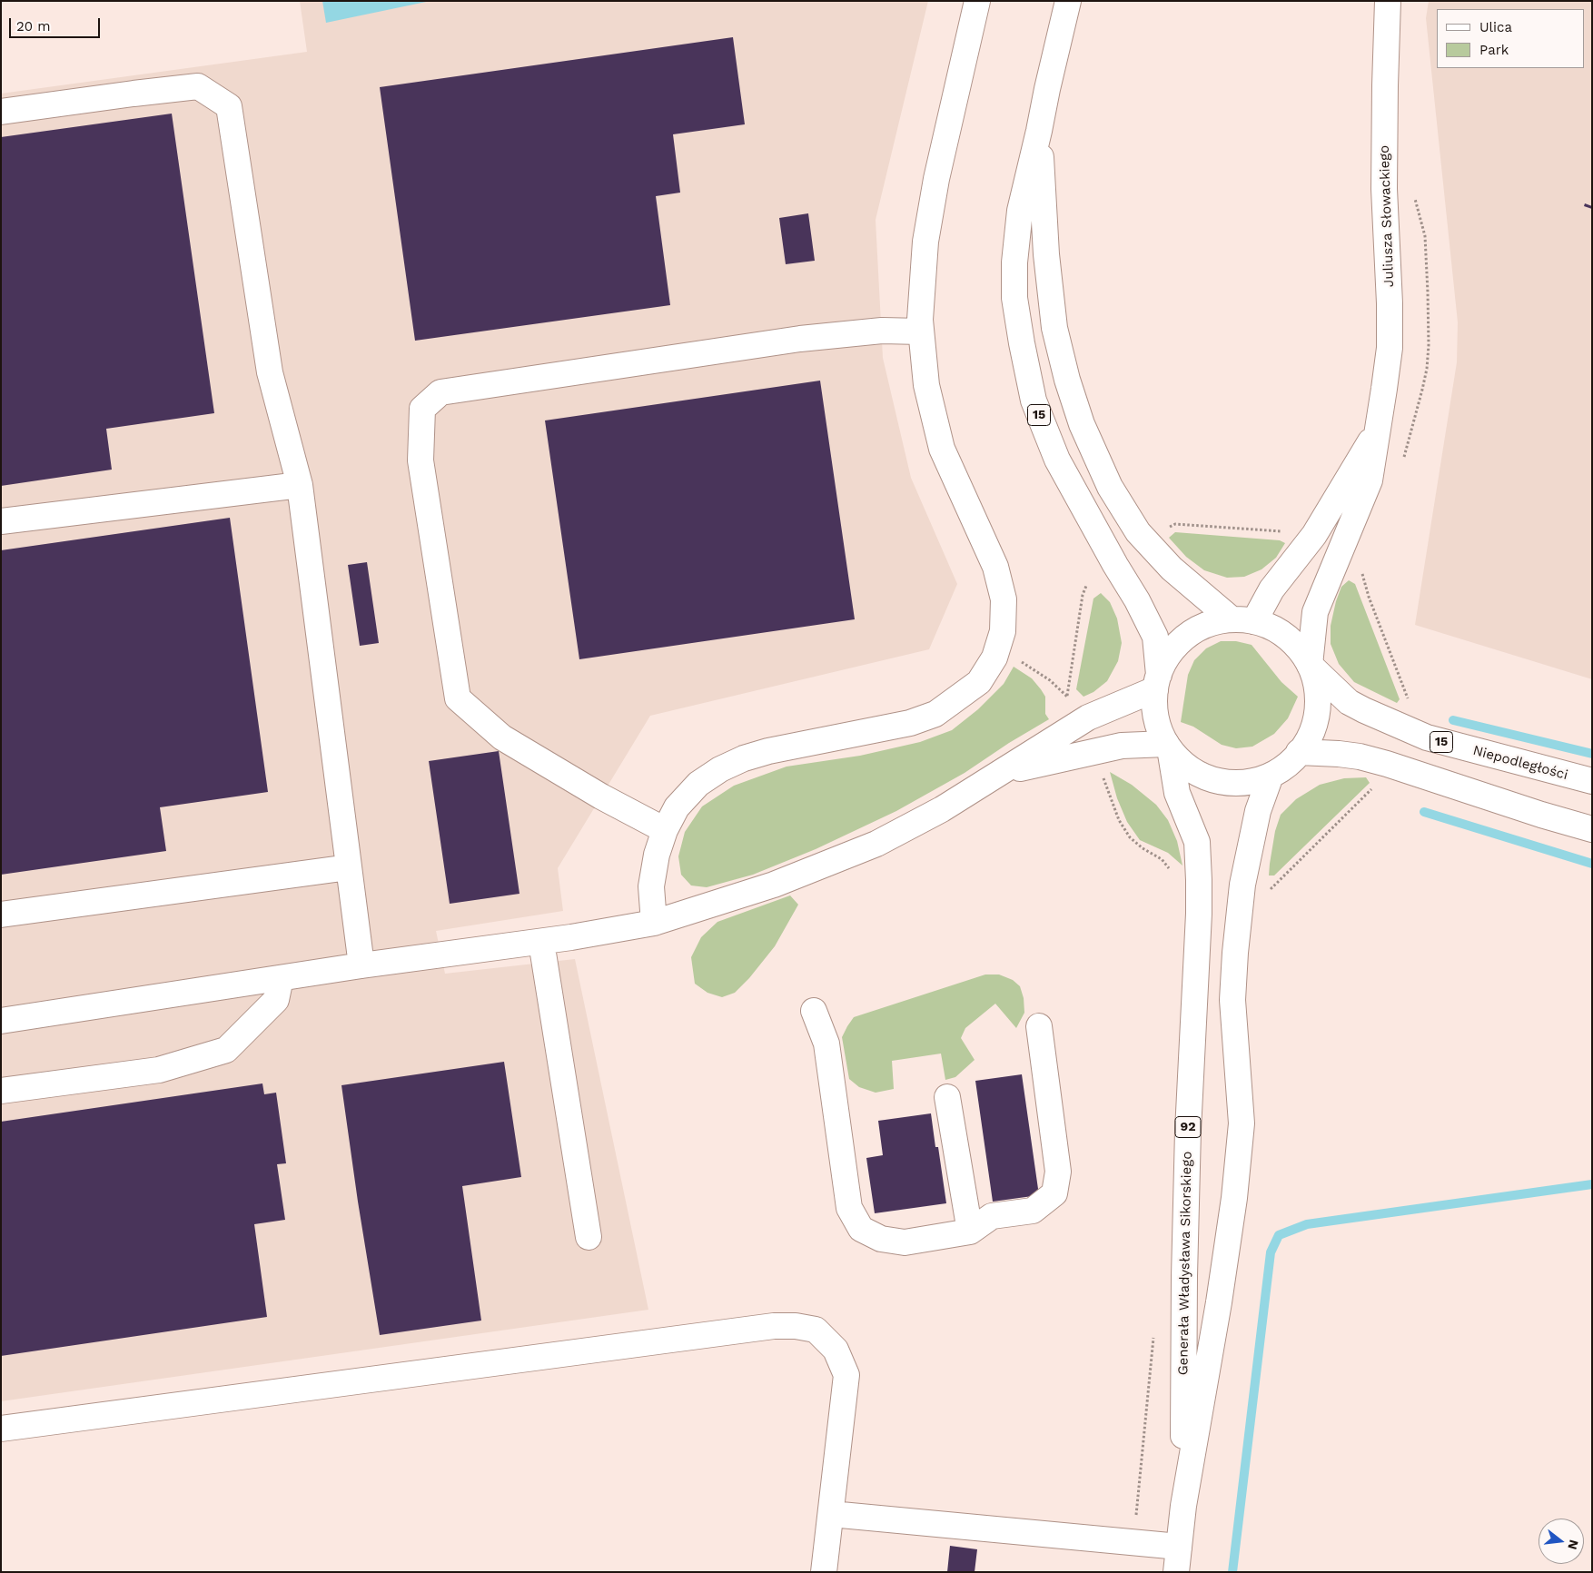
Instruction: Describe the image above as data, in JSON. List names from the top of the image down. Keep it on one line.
{"streets":{"main road":["Juliusza Słowackiego","15","Niepodległości","92","Generała Władysława Sikorskiego"]},"crossings":[["Juliusza Słowackiego","15"],["Juliusza Słowackiego","Niepodległości"],["15","Niepodległości"],["15","Generała Władysława Sikorskiego"]],"legend":["Ulica","Park"],"scale_bar":"20 m","north":"right"}
